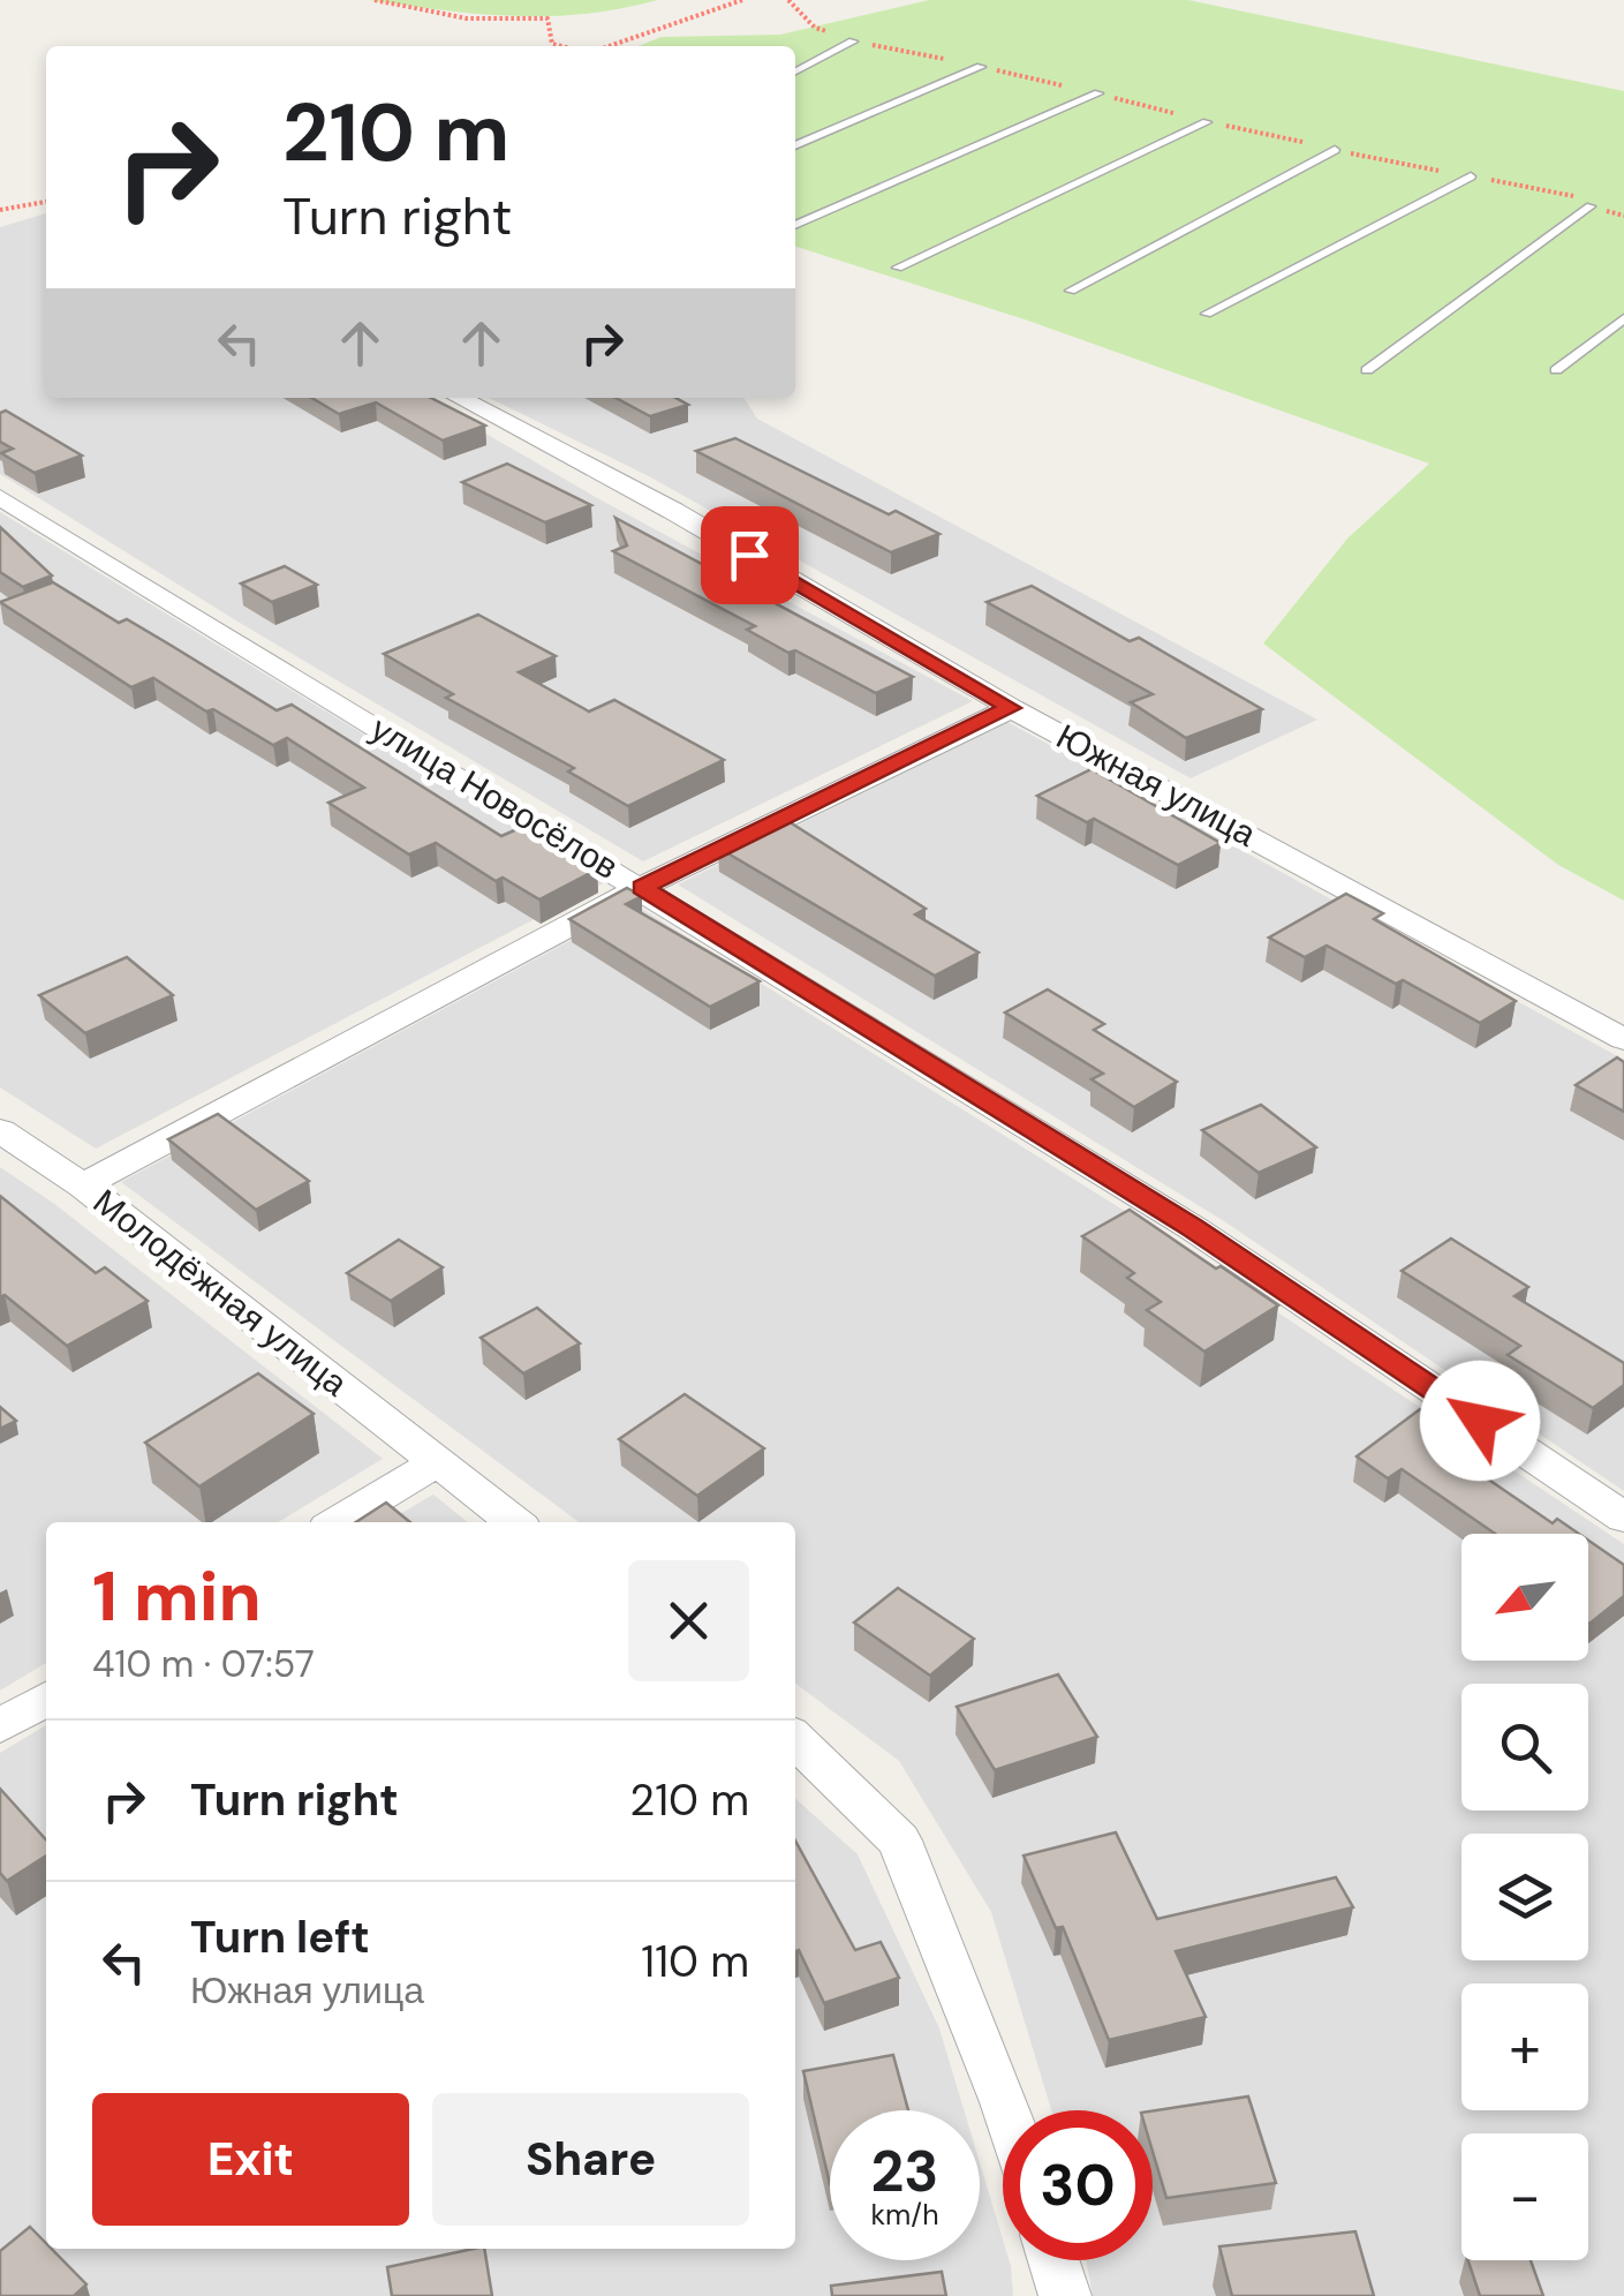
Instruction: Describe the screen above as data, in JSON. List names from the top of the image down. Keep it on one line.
{"streets":{"street":["Южная улица","улица Новосёлов","Молодёжная улица"]},"north":"bottom left","page":{"turn":["210 m","Turn right"],"heading":["1 min","410 m · 07:57"],"map_buttons":["+","−"],"list":[{"name":"Turn right","value":"210 m"},{"name":"Turn left","note":"Южная улица","value":"110 m"}],"buttons":["Exit","Share"],"speed":"23 km/h","limit":"30"}}
